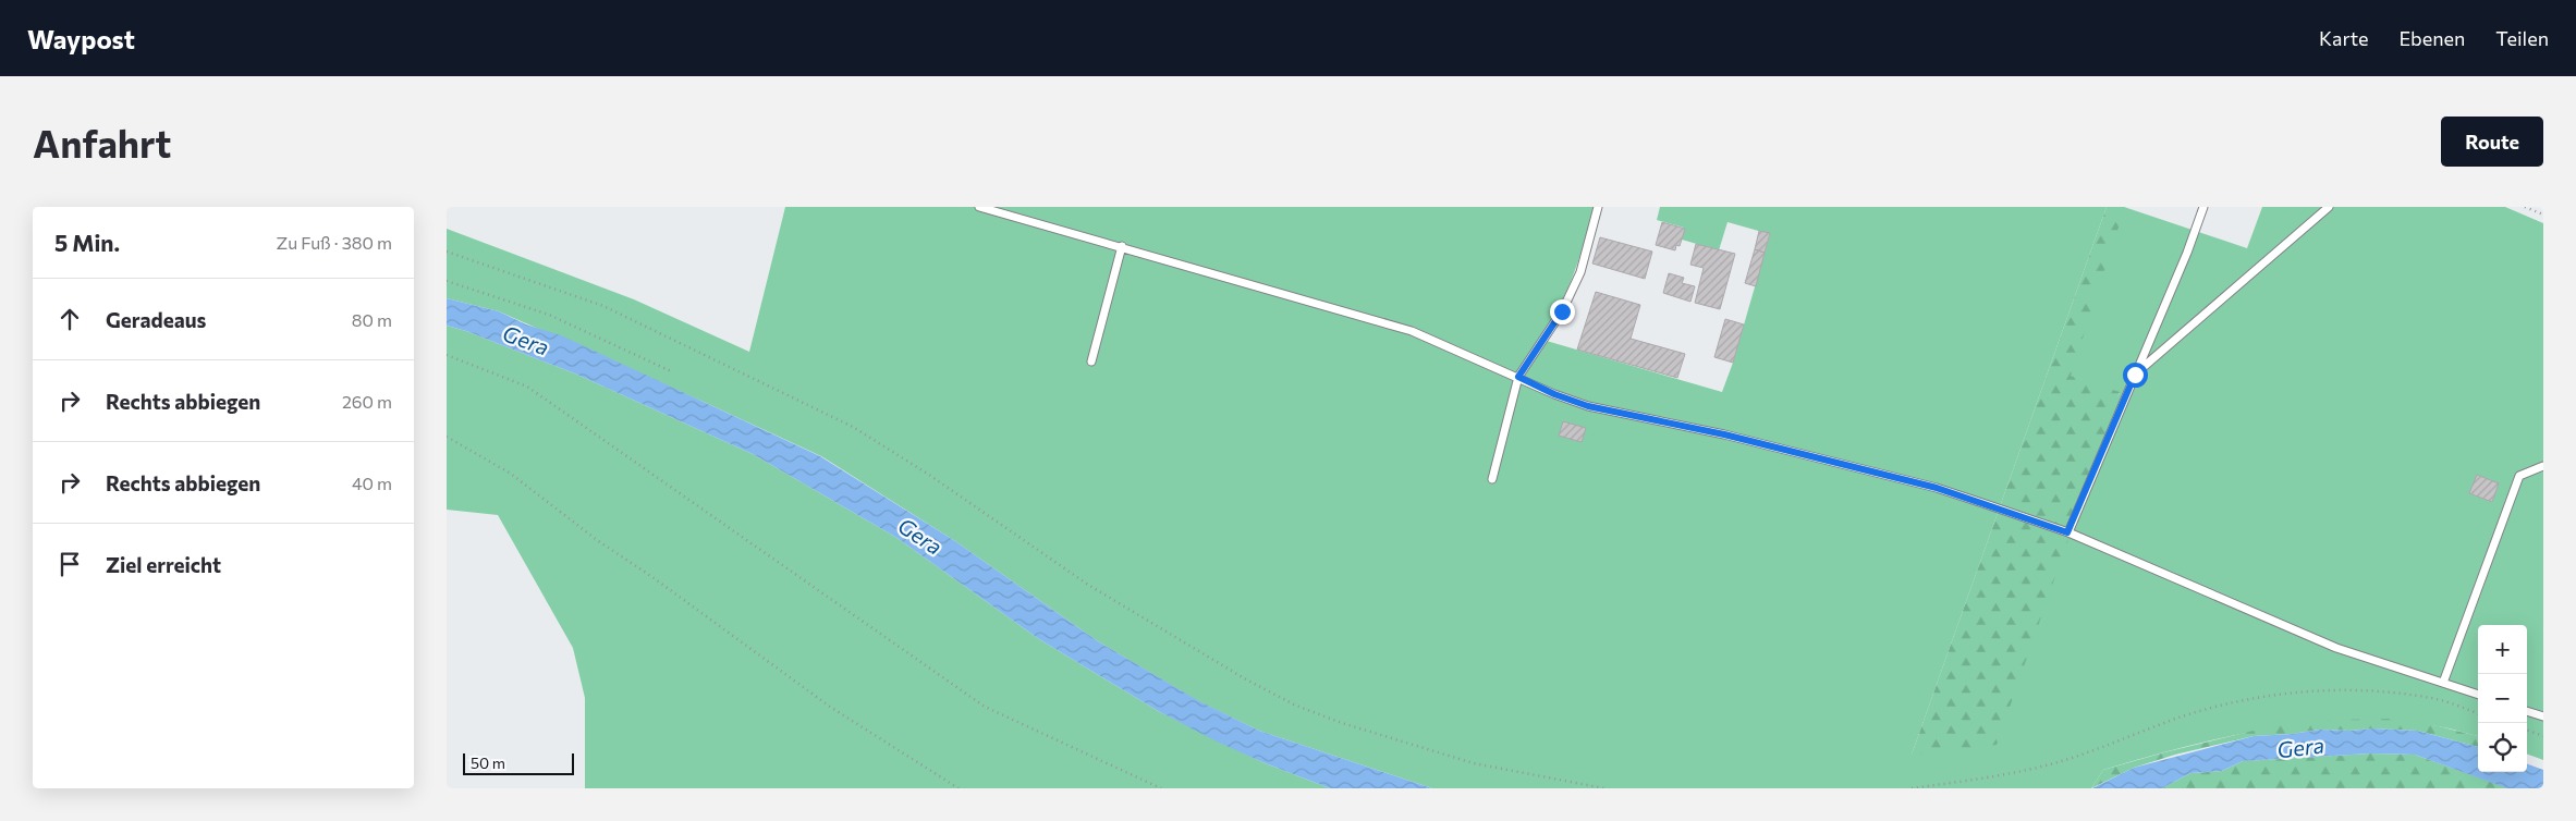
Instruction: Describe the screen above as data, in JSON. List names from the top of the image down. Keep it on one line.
{"water":["Gera"],"scale_bar":"50 m","page":{"header":"Waypost","nav":["Karte","Ebenen","Teilen"],"buttons":"Route","title":"Anfahrt","heading":["5 Min.","Zu Fuß · 380 m"],"list":[["Geradeaus","80 m"],["Rechts abbiegen","260 m"],["Rechts abbiegen","40 m"],"Ziel erreicht"],"map_buttons":["+","−"],"scale":"50 m"}}
